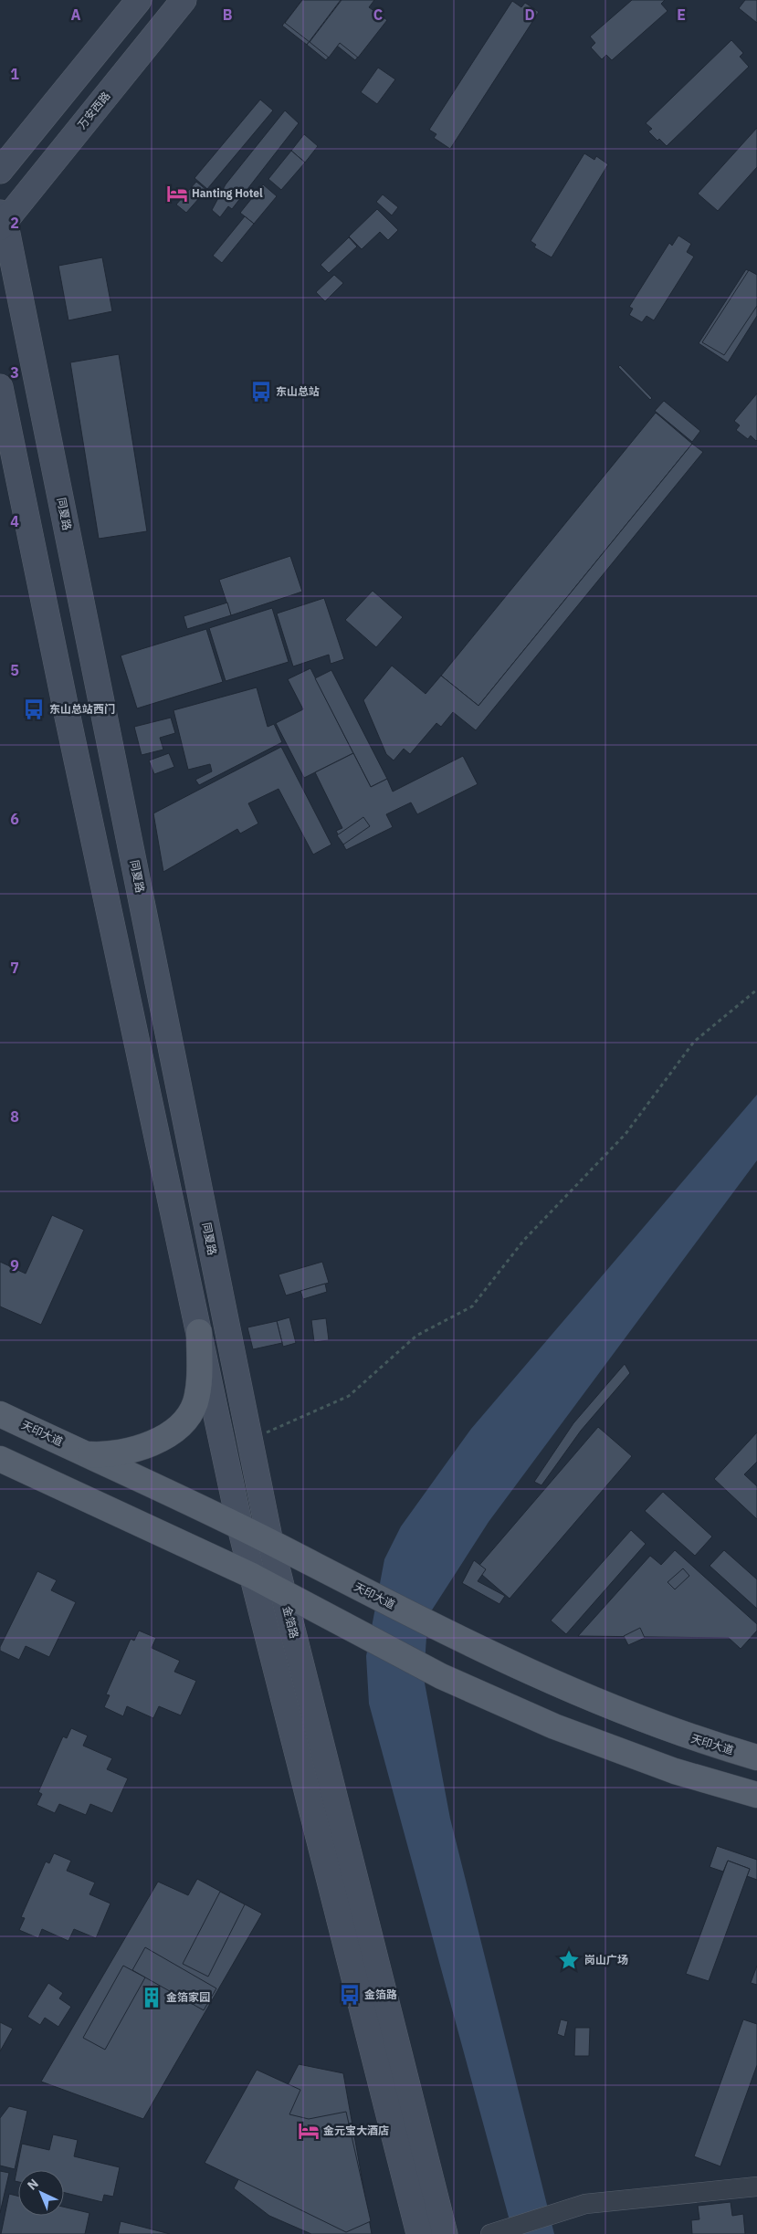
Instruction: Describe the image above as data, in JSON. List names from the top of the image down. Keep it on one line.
{"streets":{"main road":["万安西路","同夏路","天印大道","金箔路"]},"crossings":[["万安西路","同夏路"],["同夏路","天印大道"],["同夏路","金箔路"],["天印大道","金箔路"]],"places":{"hotel":["Hanting Hotel","金元宝大酒店"],"bus stop":["东山总站","东山总站西门","金箔路"],"place":["岗山广场"],"building":["金箔家园"]},"north":"top left","grid":{"columns":["A","B","C","D","E"],"rows":["1","2","3","4","5","6","7","8","9"]}}
